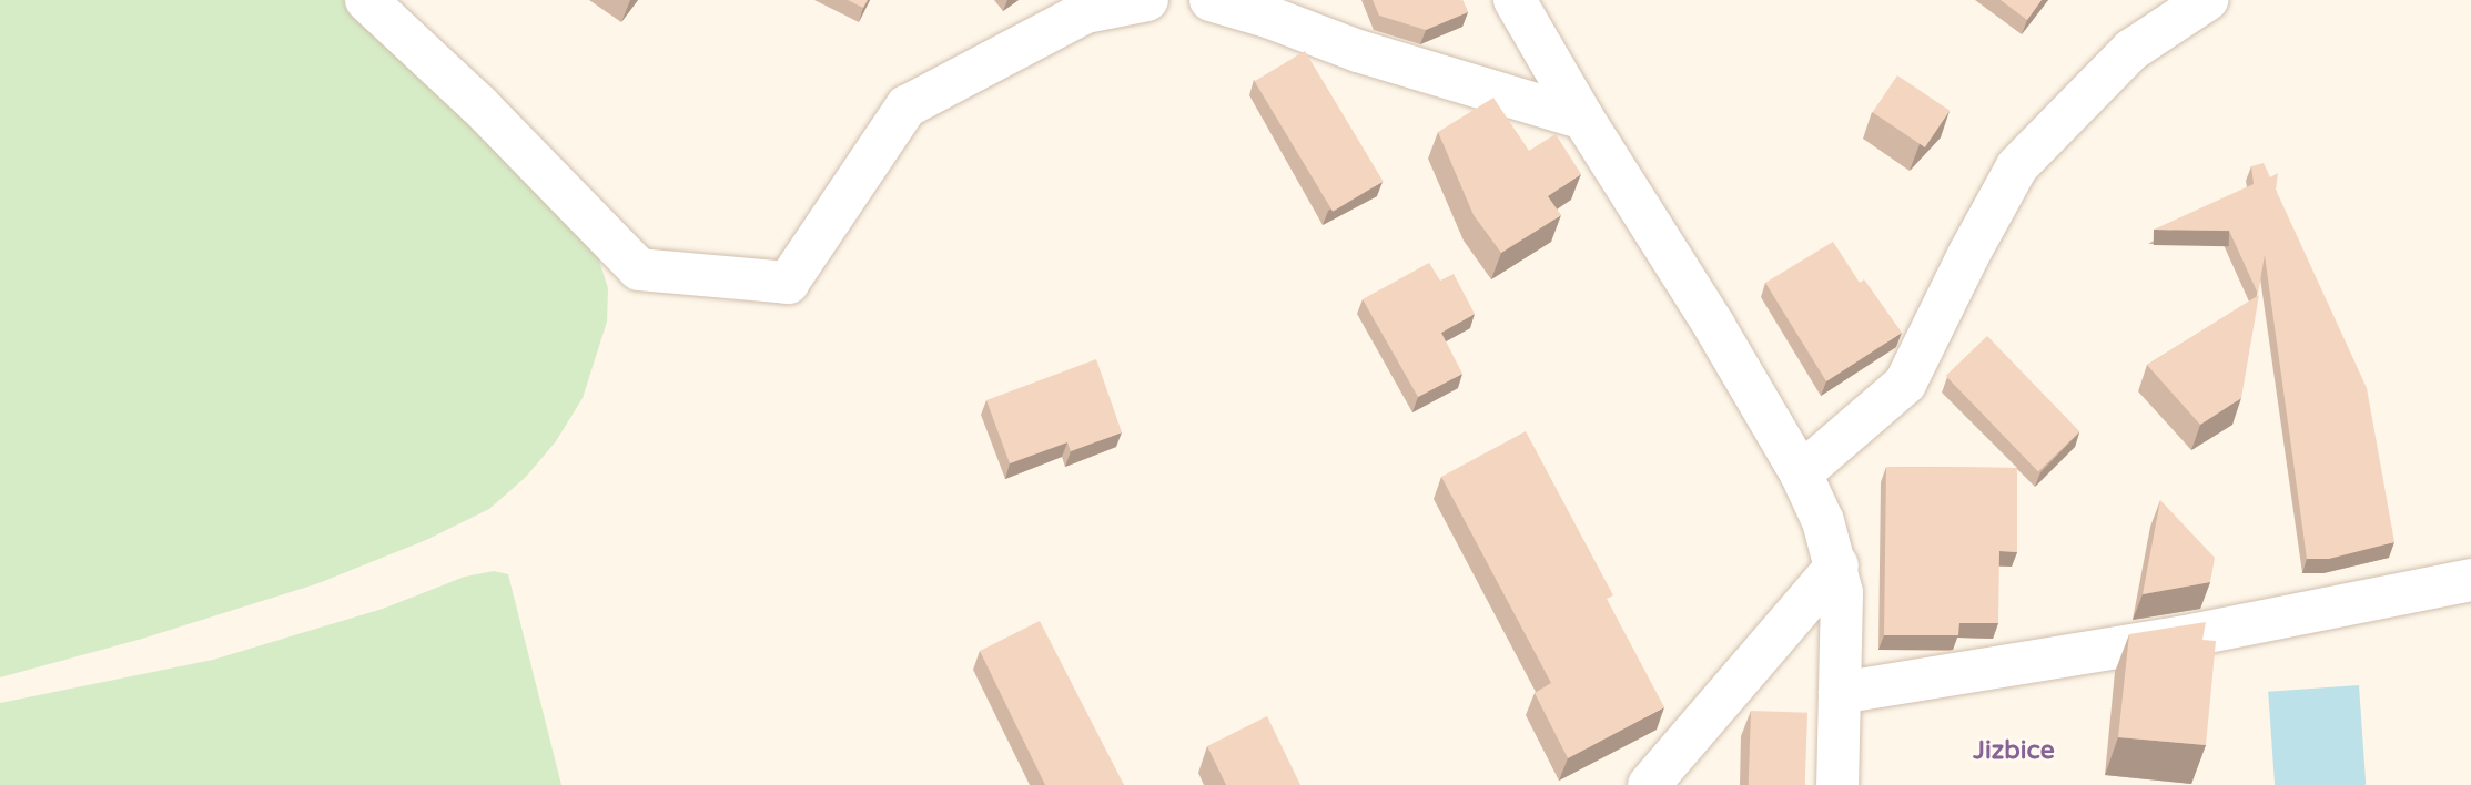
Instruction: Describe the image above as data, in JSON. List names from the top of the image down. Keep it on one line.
{"districts":["Jizbice"]}
